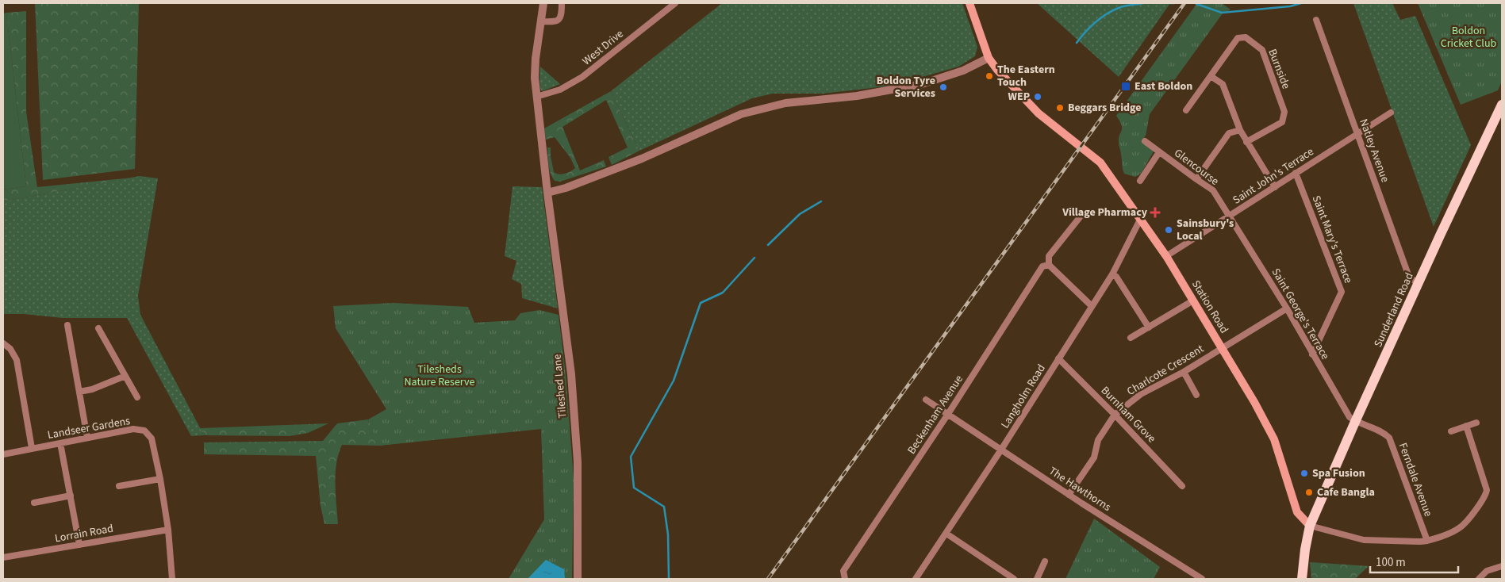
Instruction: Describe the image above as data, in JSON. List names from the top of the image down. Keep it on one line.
{"streets":{"main road":["Station Road","Sunderland Road"],"street":["West Drive","Burnside","Natley Avenue","Glencourse","Saint John's Terrace","Saint Mary's Terrace","Saint George's Terrace","Charlcote Crescent","Tileshed Lane","Langholm Road","Beckenham Avenue","Burnham Grove","Landseer Gardens","Ferndale Avenue","The Hawthorns","Lorrain Road"]},"crossings":[["West Drive","Tileshed Lane"],["Natley Avenue","Saint John's Terrace"],["Natley Avenue","Sunderland Road"],["Glencourse","Saint John's Terrace"],["Glencourse","Saint George's Terrace"],["Saint John's Terrace","Saint Mary's Terrace"],["Saint John's Terrace","Station Road"],["Saint John's Terrace","Saint George's Terrace"],["Saint Mary's Terrace","Saint George's Terrace"],["Station Road","Sunderland Road"],["Station Road","Charlcote Crescent"],["Station Road","Langholm Road"],["Sunderland Road","Saint George's Terrace"],["Sunderland Road","Ferndale Avenue"],["Saint George's Terrace","Charlcote Crescent"],["Saint George's Terrace","Ferndale Avenue"],["Charlcote Crescent","Burnham Grove"],["Charlcote Crescent","The Hawthorns"],["Langholm Road","Burnham Grove"],["Langholm Road","The Hawthorns"],["Beckenham Avenue","The Hawthorns"],["Landseer Gardens","Lorrain Road"]],"parks":["Boldon Cricket Club","Tilesheds Nature Reserve"],"places":{"other":["The Eastern Touch","Boldon Tyre Services","WEP","Beggars Bridge","Sainsbury's Local","Spa Fusion","Cafe Bangla"],"transit":["East Boldon"],"health":["Village Pharmacy"]},"scale_bar":"100 m"}
